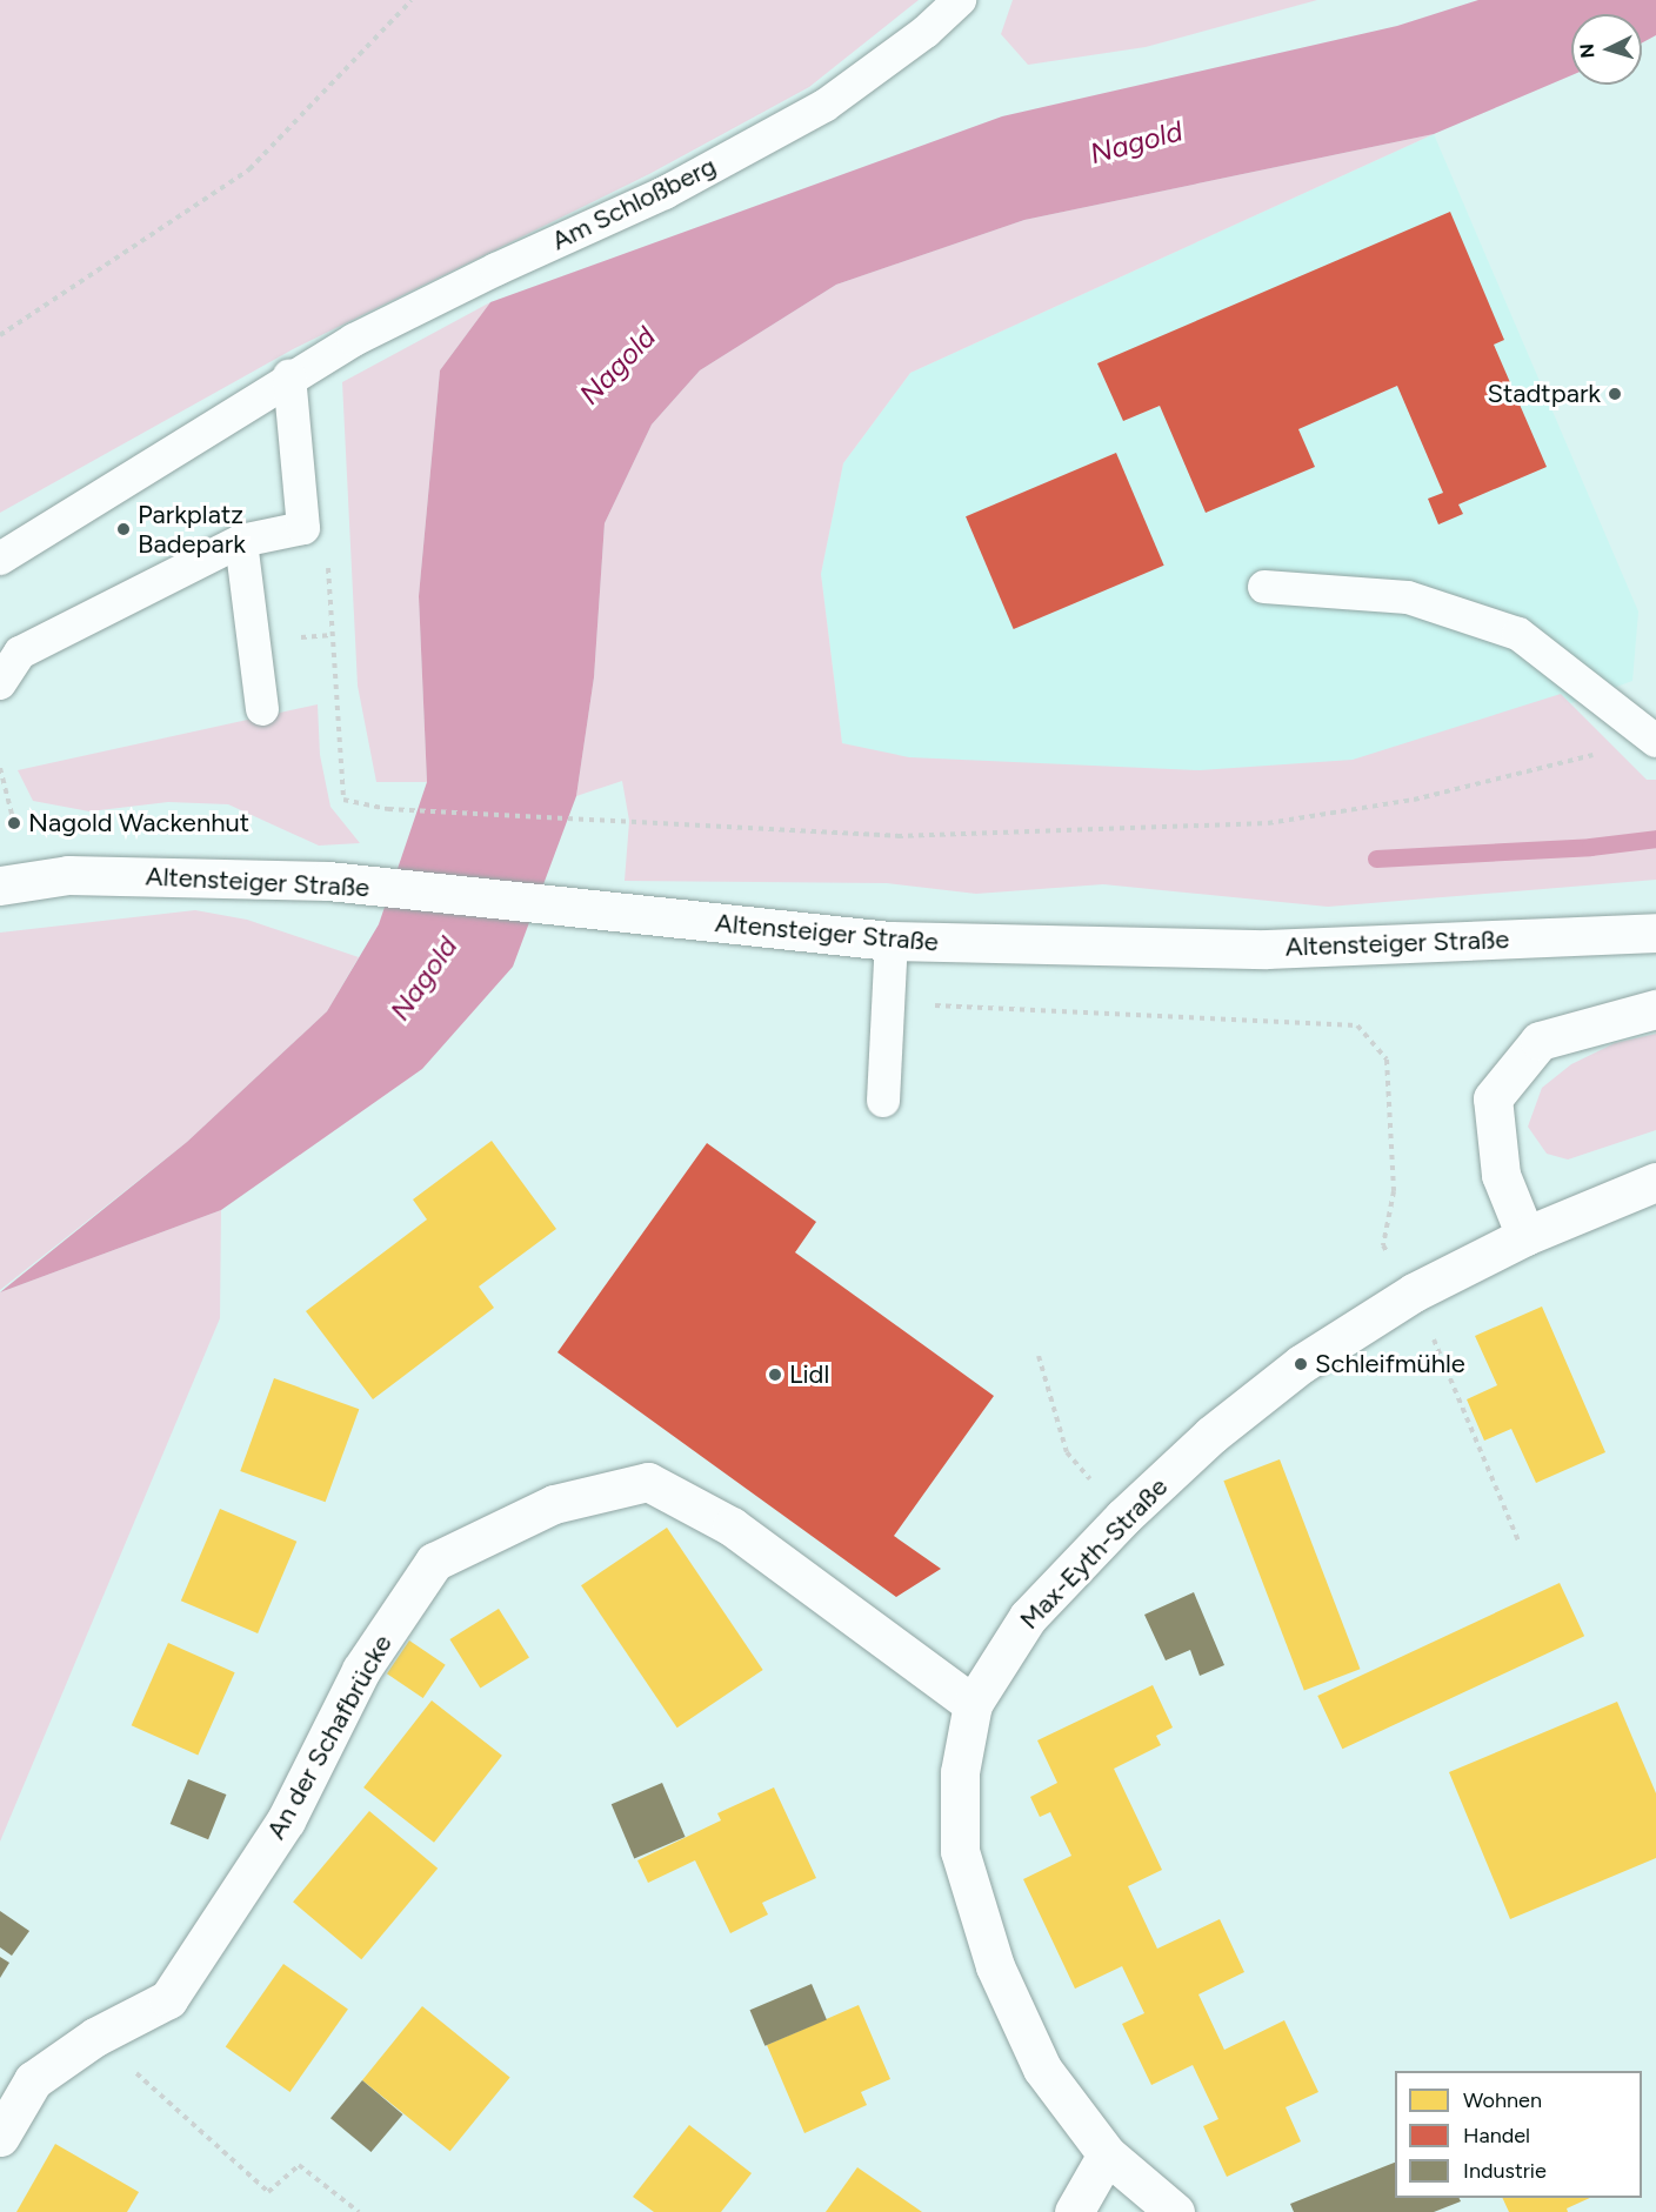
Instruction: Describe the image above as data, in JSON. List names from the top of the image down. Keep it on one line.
{"streets":{"street":["Altensteiger Straße","Max-Eyth-Straße","An der Schafbrücke"],"lane":["Am Schloßberg"]},"crossings":[["Max-Eyth-Straße","An der Schafbrücke"]],"water":["Nagold"],"places":["Stadtpark","Parkplatz Badepark","Nagold Wackenhut","Schleifmühle","Lidl"],"legend":["Wohnen","Handel","Industrie"],"north":"left"}
